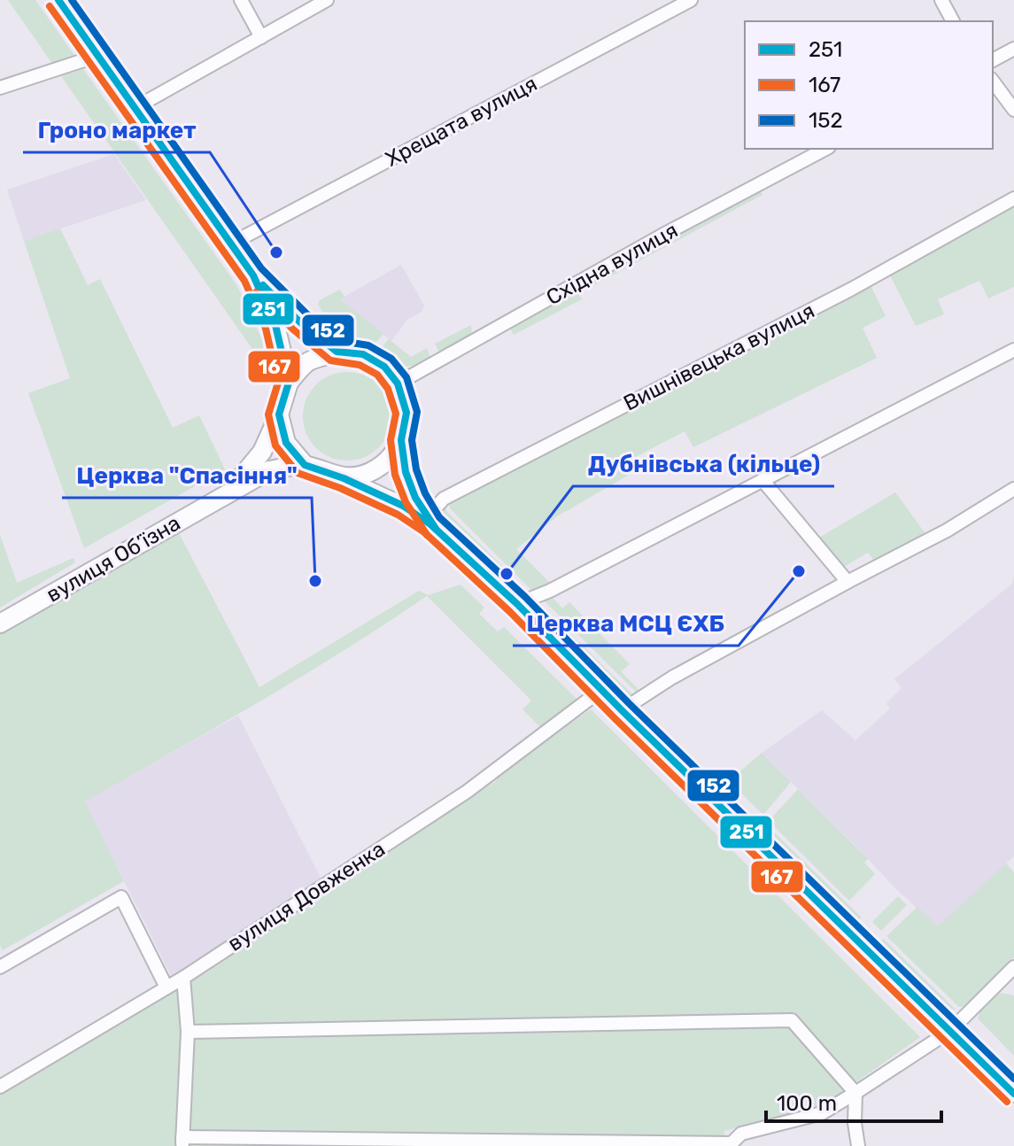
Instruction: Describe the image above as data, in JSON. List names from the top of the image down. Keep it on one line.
{"streets":{"highway":["вулиця Об’їзна"],"street":["Хрещата вулиця","Східна вулиця","Вишнівецька вулиця","вулиця Довженка"]},"crossings":[["Східна вулиця","вулиця Об’їзна"]],"places":["Гроно маркет","Церква МСЦ ЄХБ","Дубнівська (кільце)","Церква \"Спасіння\""],"lines":["transit line 251","transit line 152","transit line 167"],"legend":["251","167","152"],"scale_bar":"100 m"}
